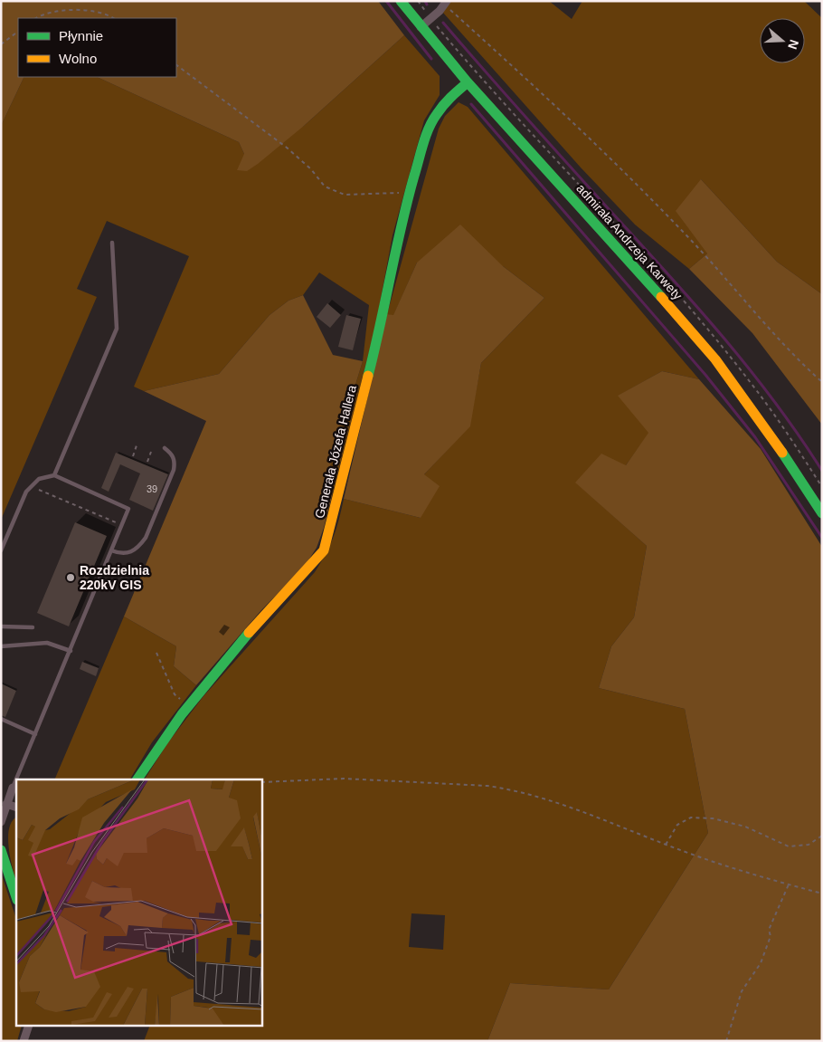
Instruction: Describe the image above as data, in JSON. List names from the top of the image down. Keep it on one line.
{"streets":{"street":["admirała Andrzeja Karwety","Generała Józefa Hallera"]},"crossings":[["admirała Andrzeja Karwety","Generała Józefa Hallera"]],"places":["Rozdzielnia 220kV GIS"],"house_numbers":["39"],"legend":["Płynnie","Wolno"],"north":"right"}
